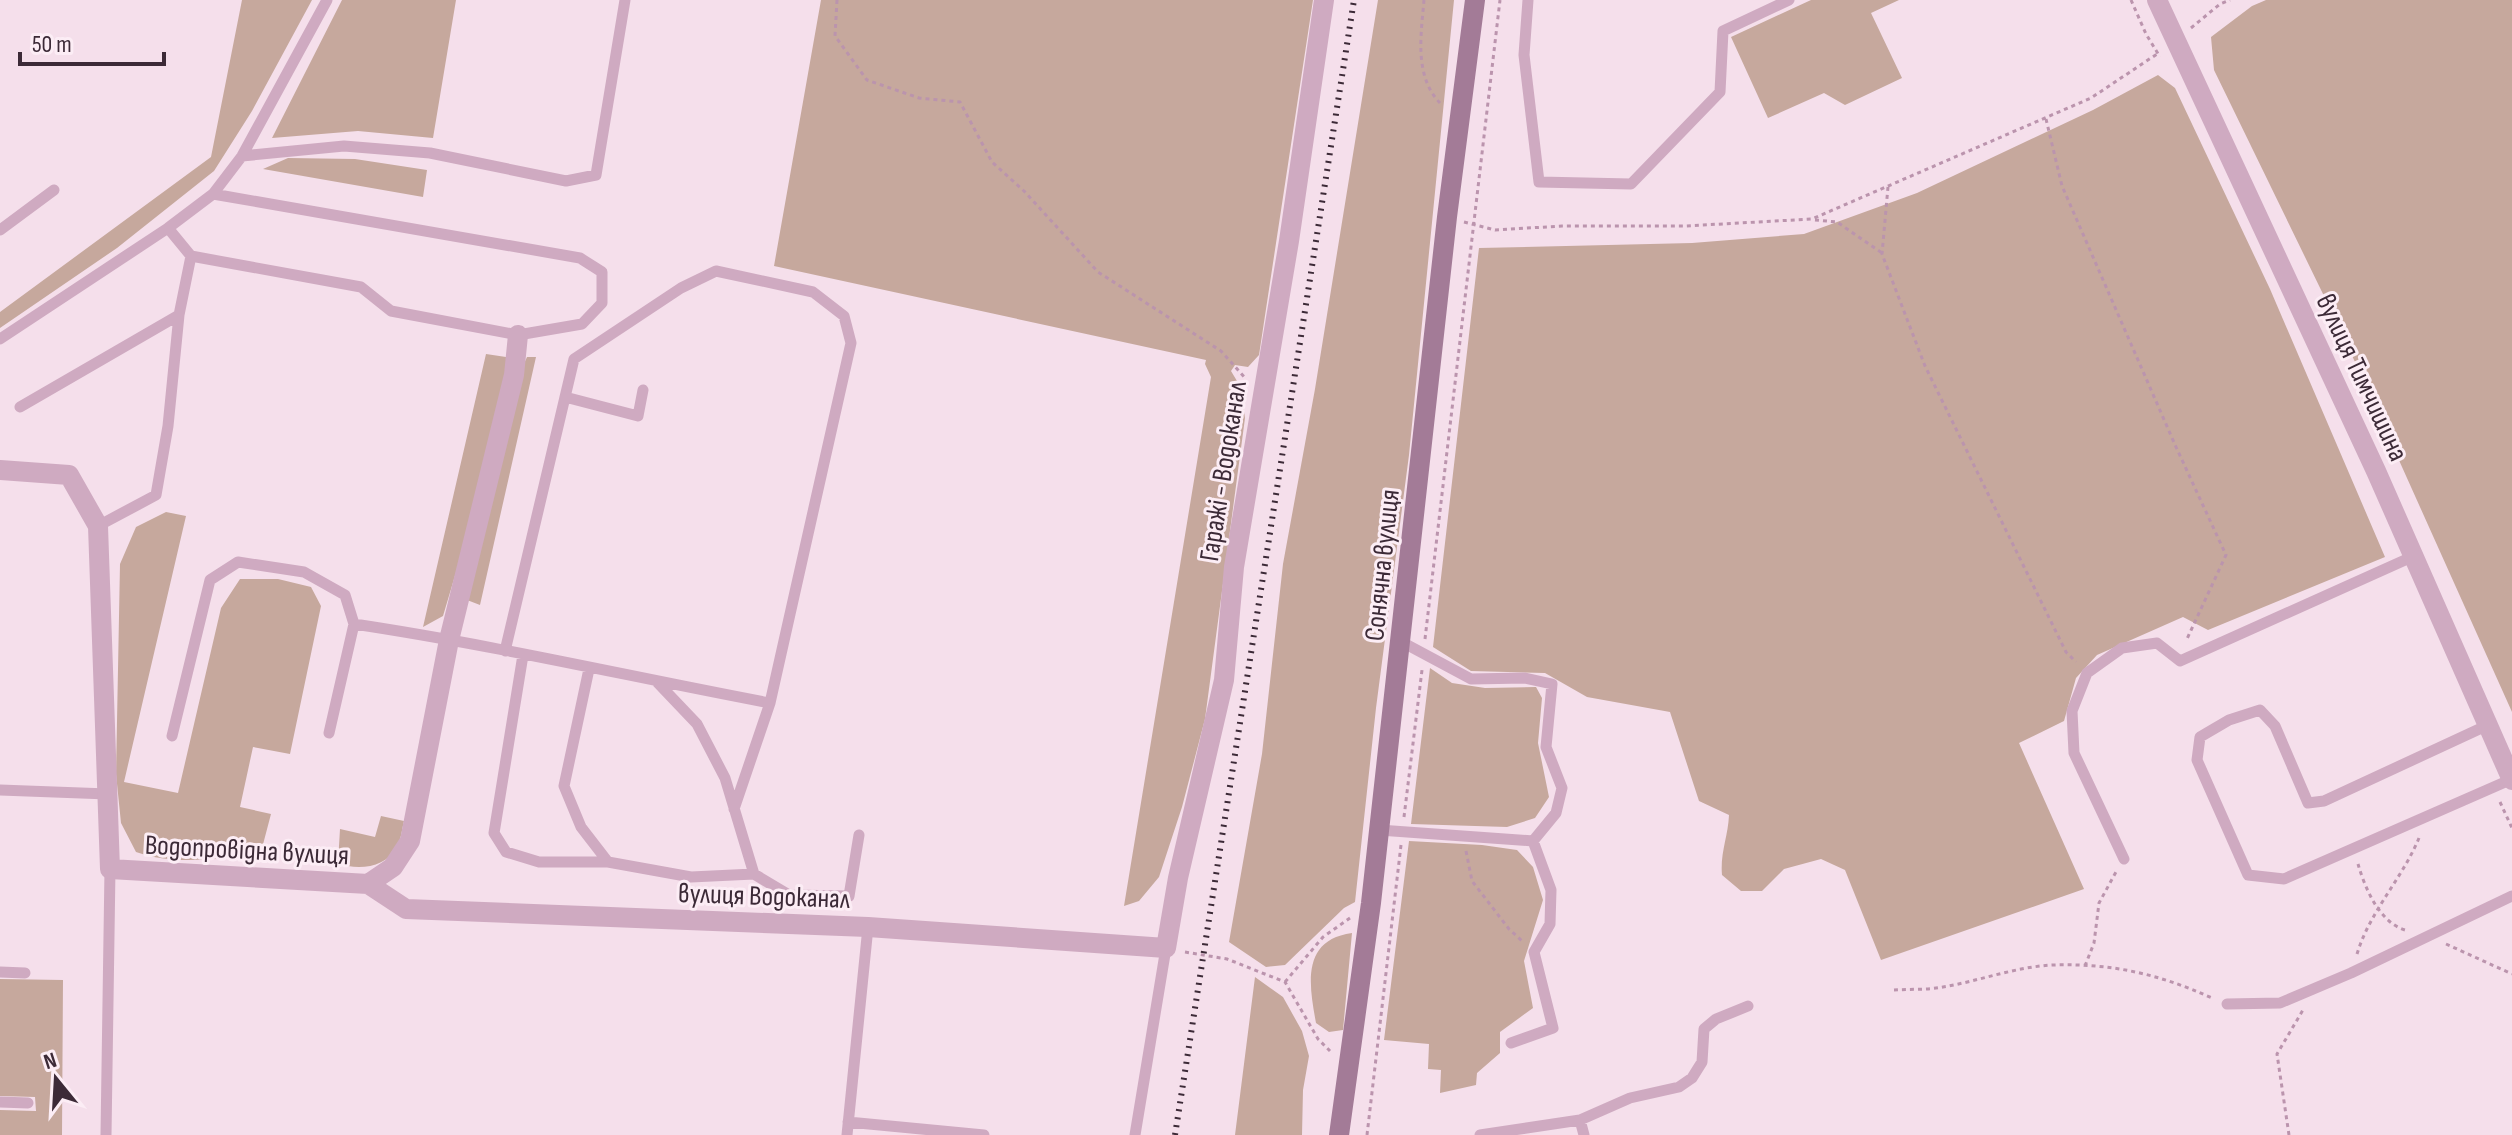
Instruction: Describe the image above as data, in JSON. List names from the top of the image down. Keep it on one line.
{"streets":{"street":["вулиця Тимчишина","Гаражі - Водоканал","Сонячна вулиця","Водопровідна вулиця","вулиця Водоканал"]},"crossings":[["Гаражі - Водоканал","вулиця Водоканал"],["Водопровідна вулиця","вулиця Водоканал"]],"scale_bar":"50 m","north":"top"}
